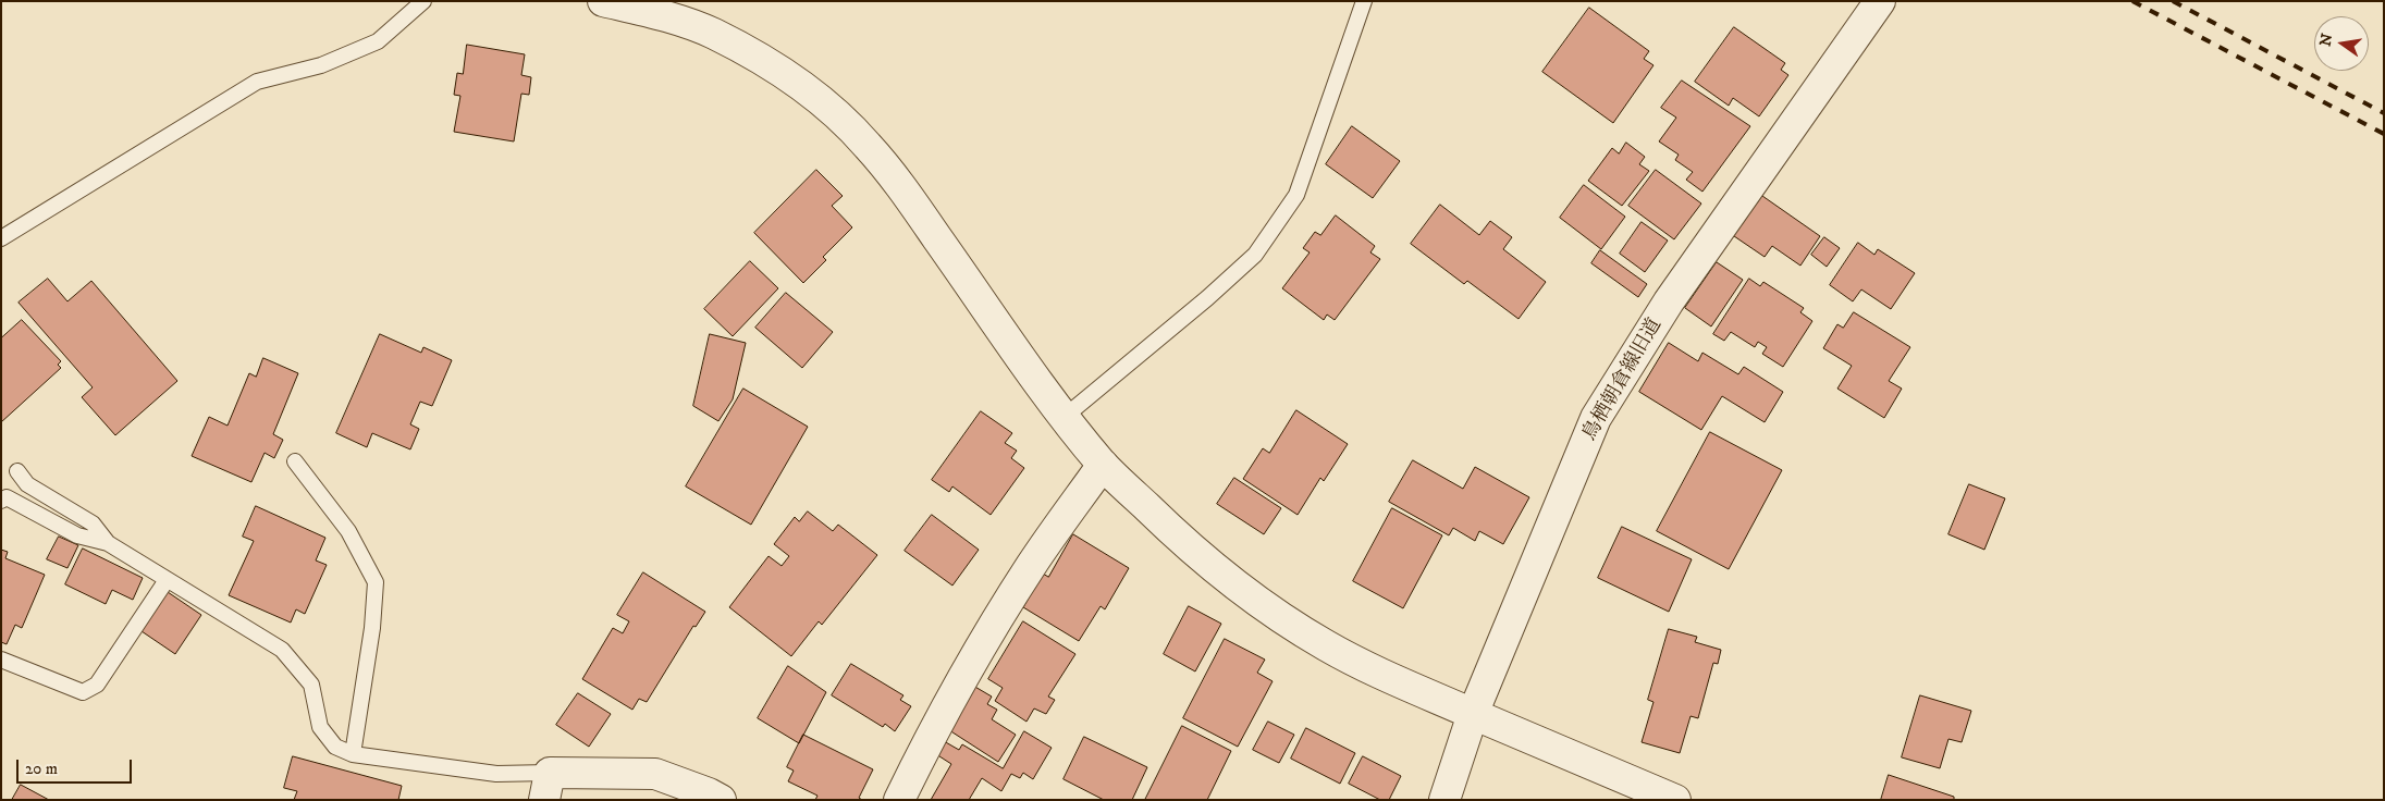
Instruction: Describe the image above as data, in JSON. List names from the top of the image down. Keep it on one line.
{"streets":{"street":["鳥栖朝倉線旧道"]},"scale_bar":"20 m","north":"left"}
